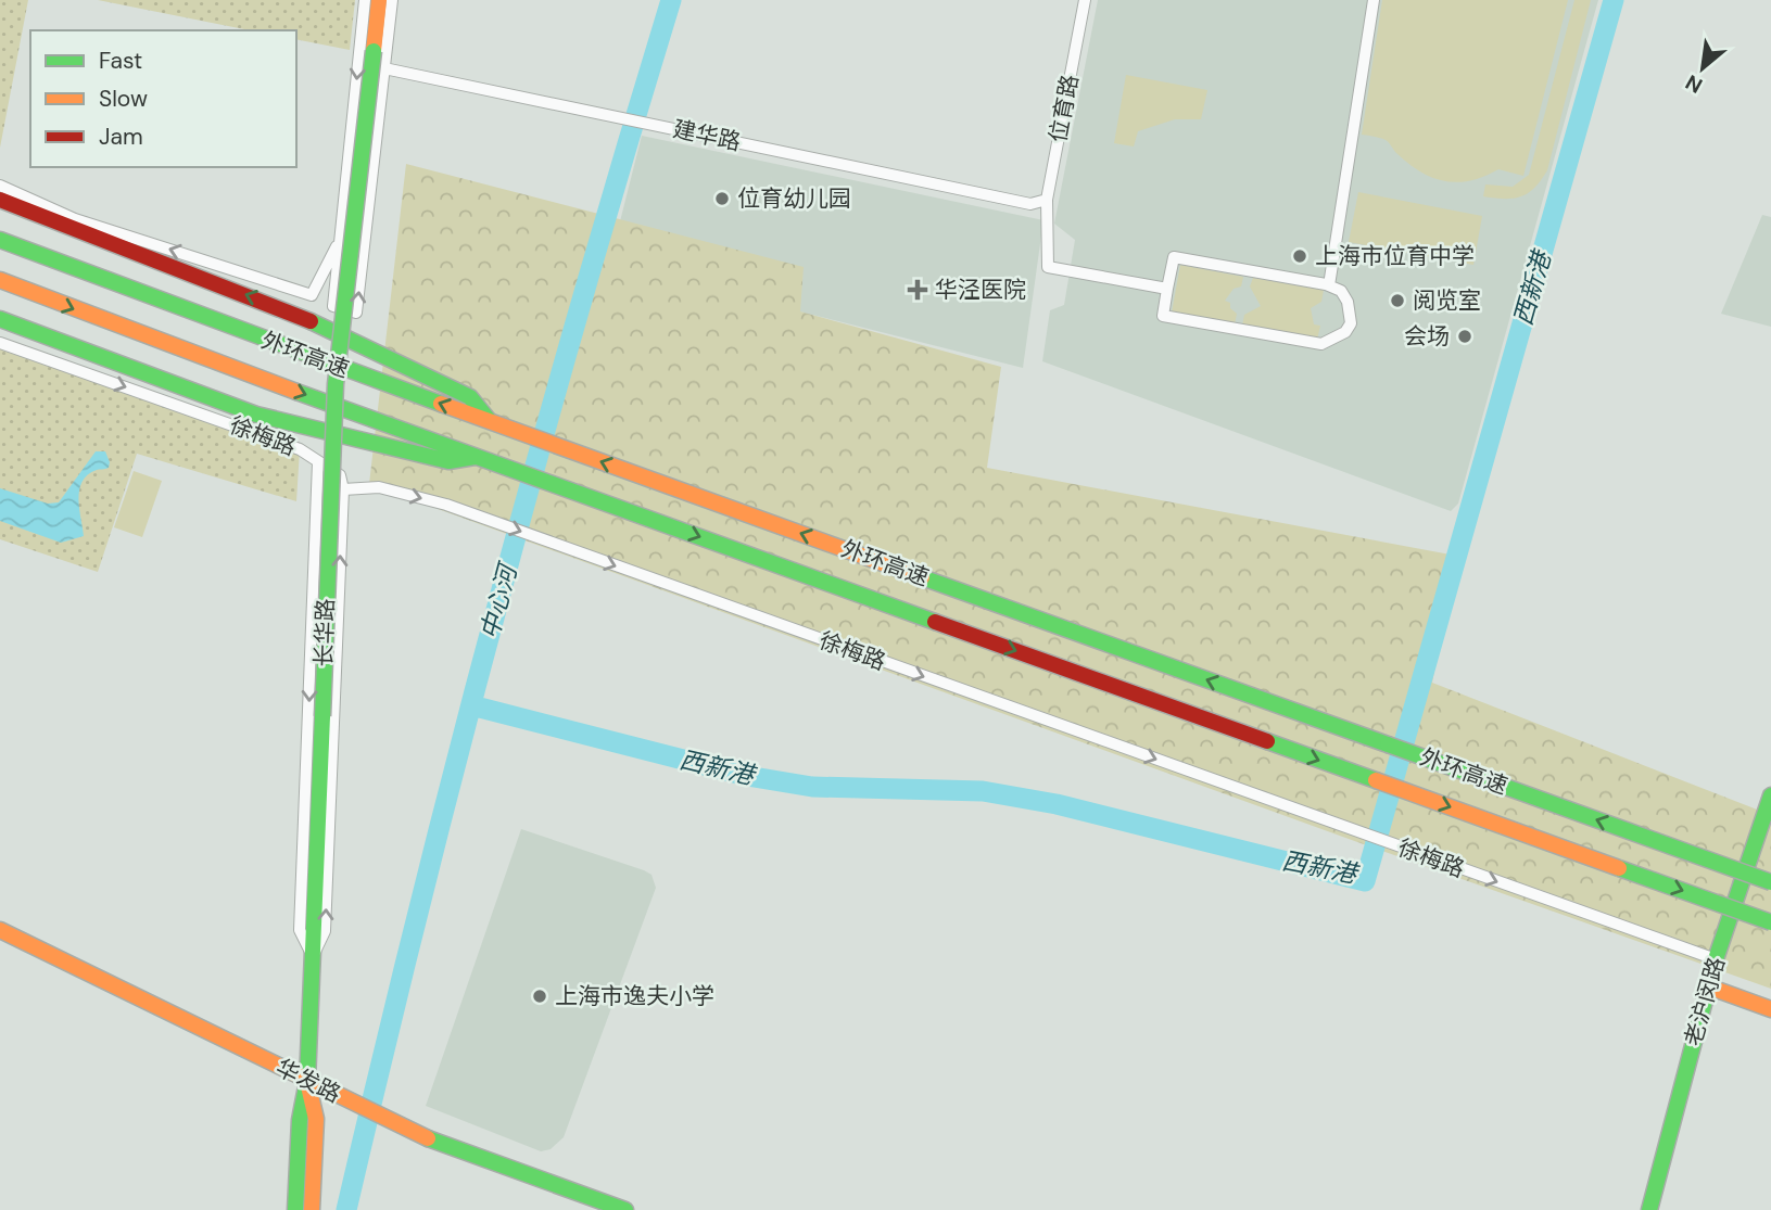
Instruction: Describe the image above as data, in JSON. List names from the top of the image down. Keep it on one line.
{"streets":{"main road":["外环高速","长华路","老沪闵路","华发路"],"street":["位育路","建华路","徐梅路"]},"crossings":[["位育路","建华路"],["徐梅路","长华路"],["徐梅路","老沪闵路"],["长华路","华发路"]],"one_way":["徐梅路"],"water":["西新港","中心河"],"places":{"other":["位育幼儿园","上海市位育中学","阅览室","会场","上海市逸夫小学"],"health":["华泾医院"]},"legend":["Fast","Slow","Jam"],"north":"bottom left"}
